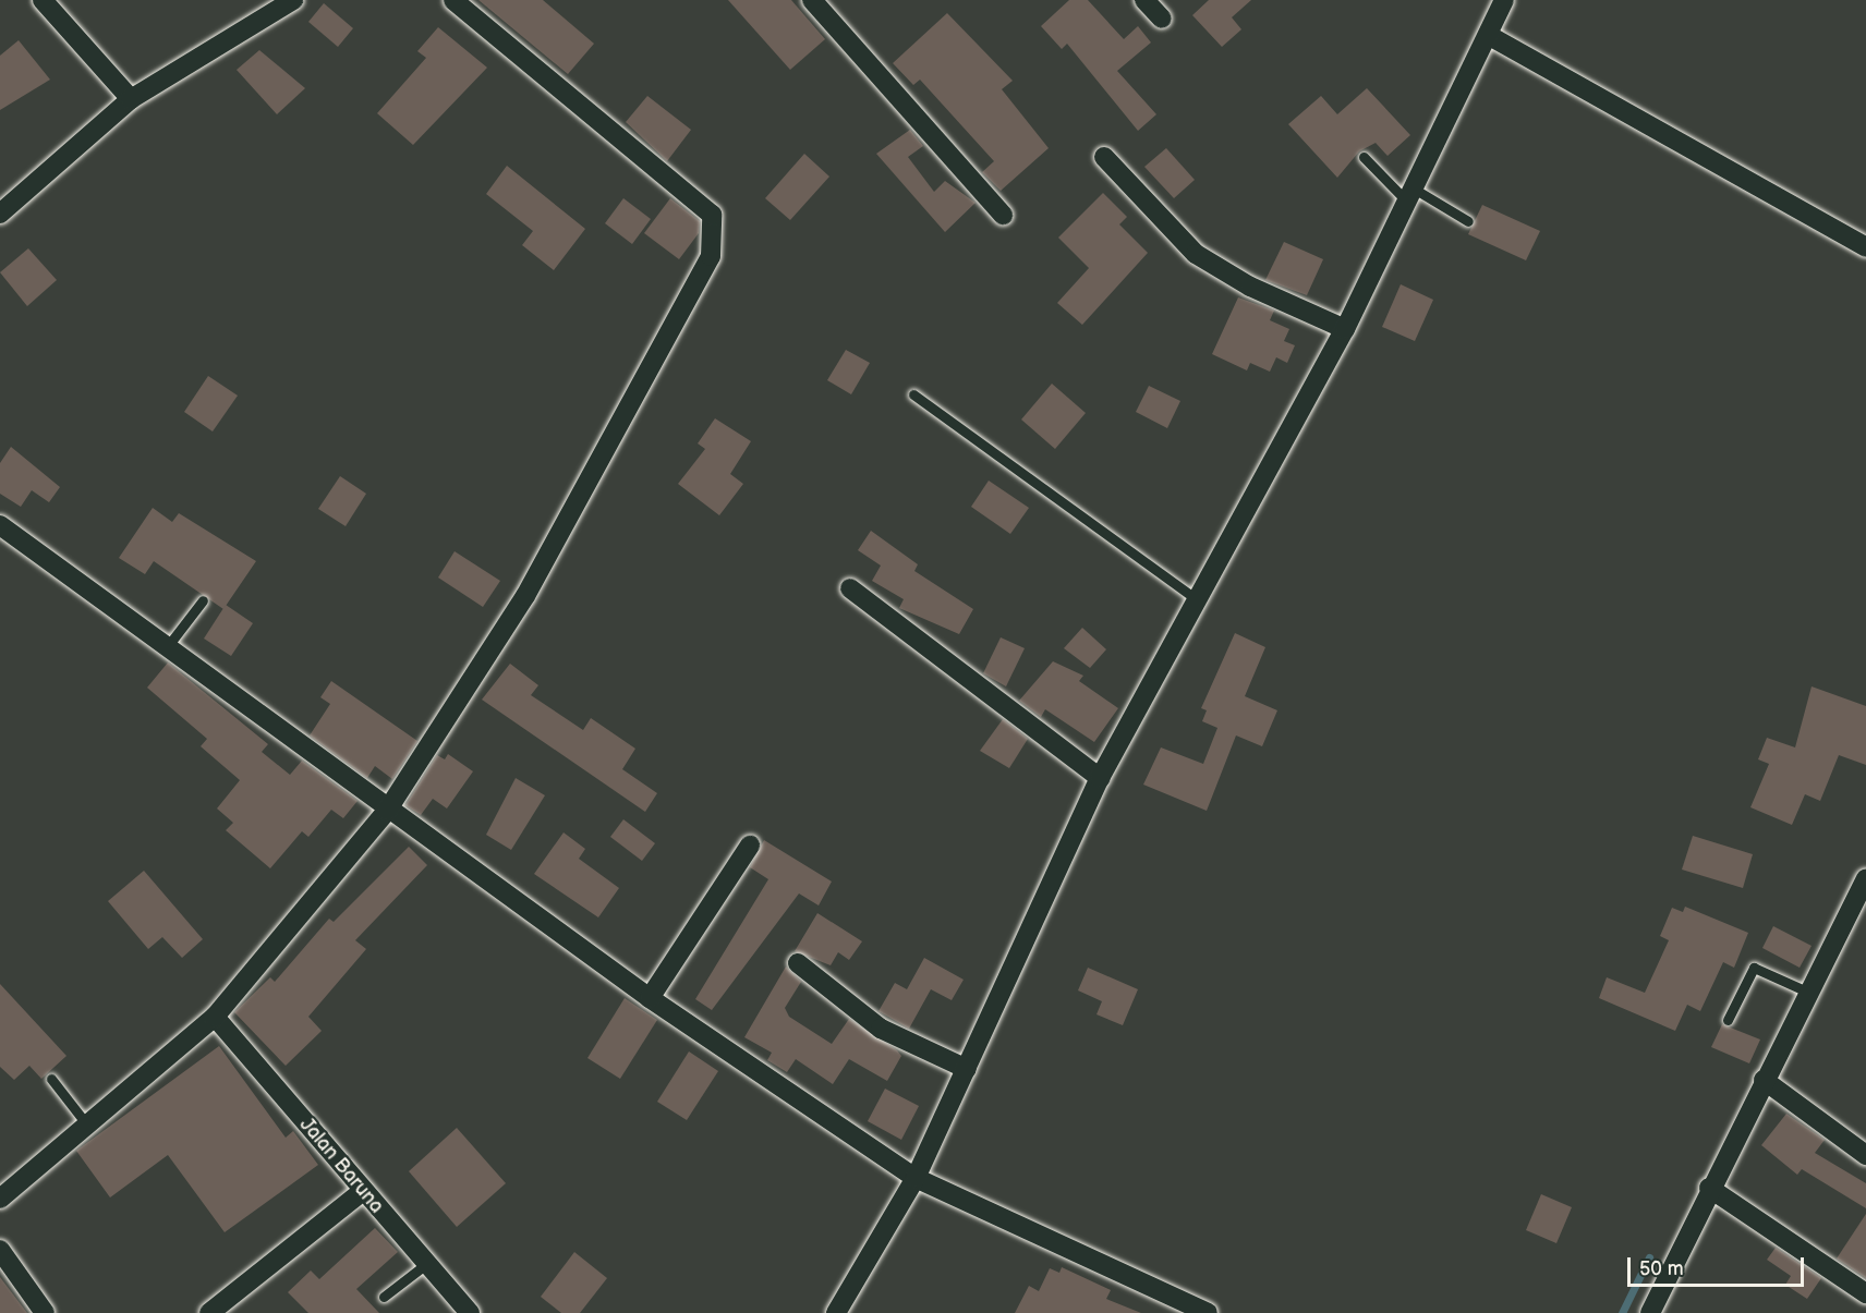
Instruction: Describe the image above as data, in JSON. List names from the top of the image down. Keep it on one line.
{"streets":{"street":["Jalan Baruna"]},"scale_bar":"50 m"}
